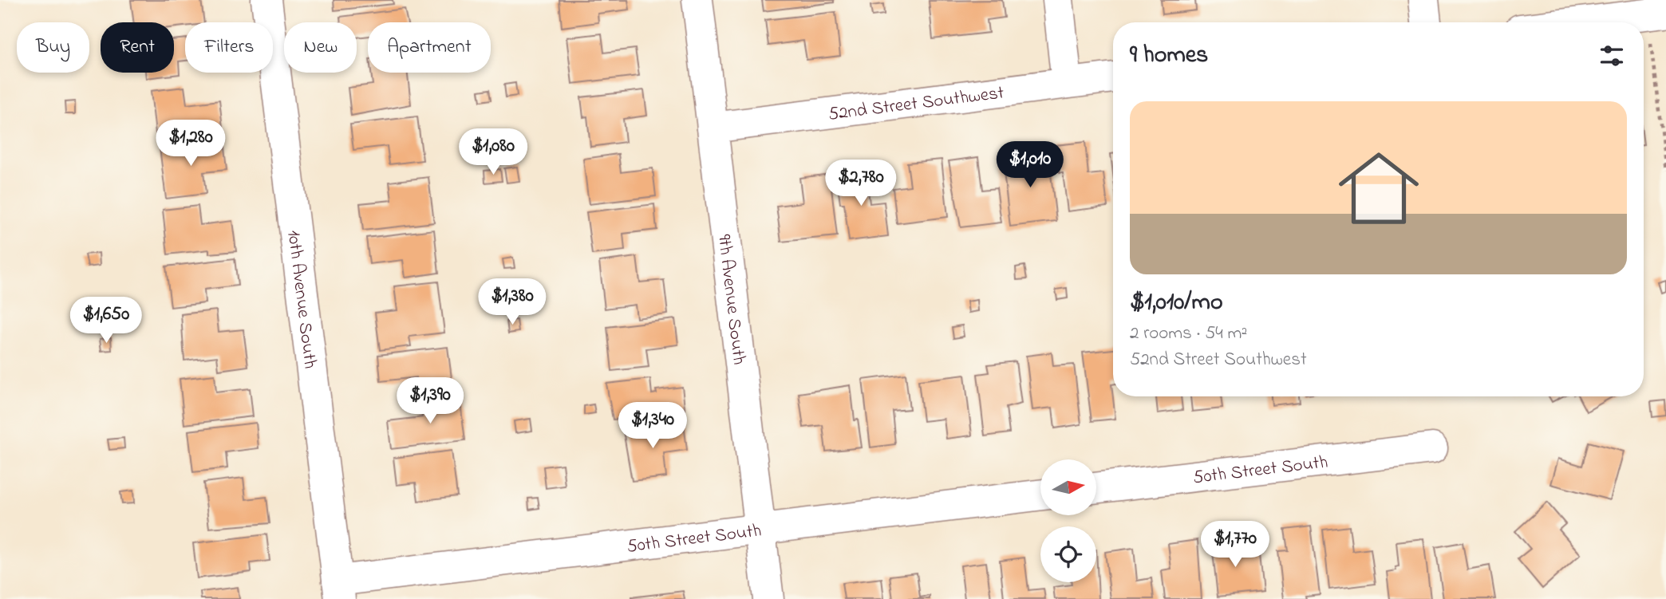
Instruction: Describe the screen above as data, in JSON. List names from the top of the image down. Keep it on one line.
{"streets":{"street":["52nd Street Southwest","10th Avenue South","9th Avenue South","50th Street South"]},"crossings":[["52nd Street Southwest","9th Avenue South"],["10th Avenue South","50th Street South"],["9th Avenue South","50th Street South"]],"north":"right","page":{"chip":["Buy","Rent","Filters","New","Apartment"],"heading":"9 homes","list":[{"name":"$1,010/mo","note":"2 rooms · 54 m² · 52nd Street Southwest"}],"price":["$1,280","$1,080","$1,010","$2,780","$1,380","$1,650","$1,390","$1,340","$1,770"]}}
